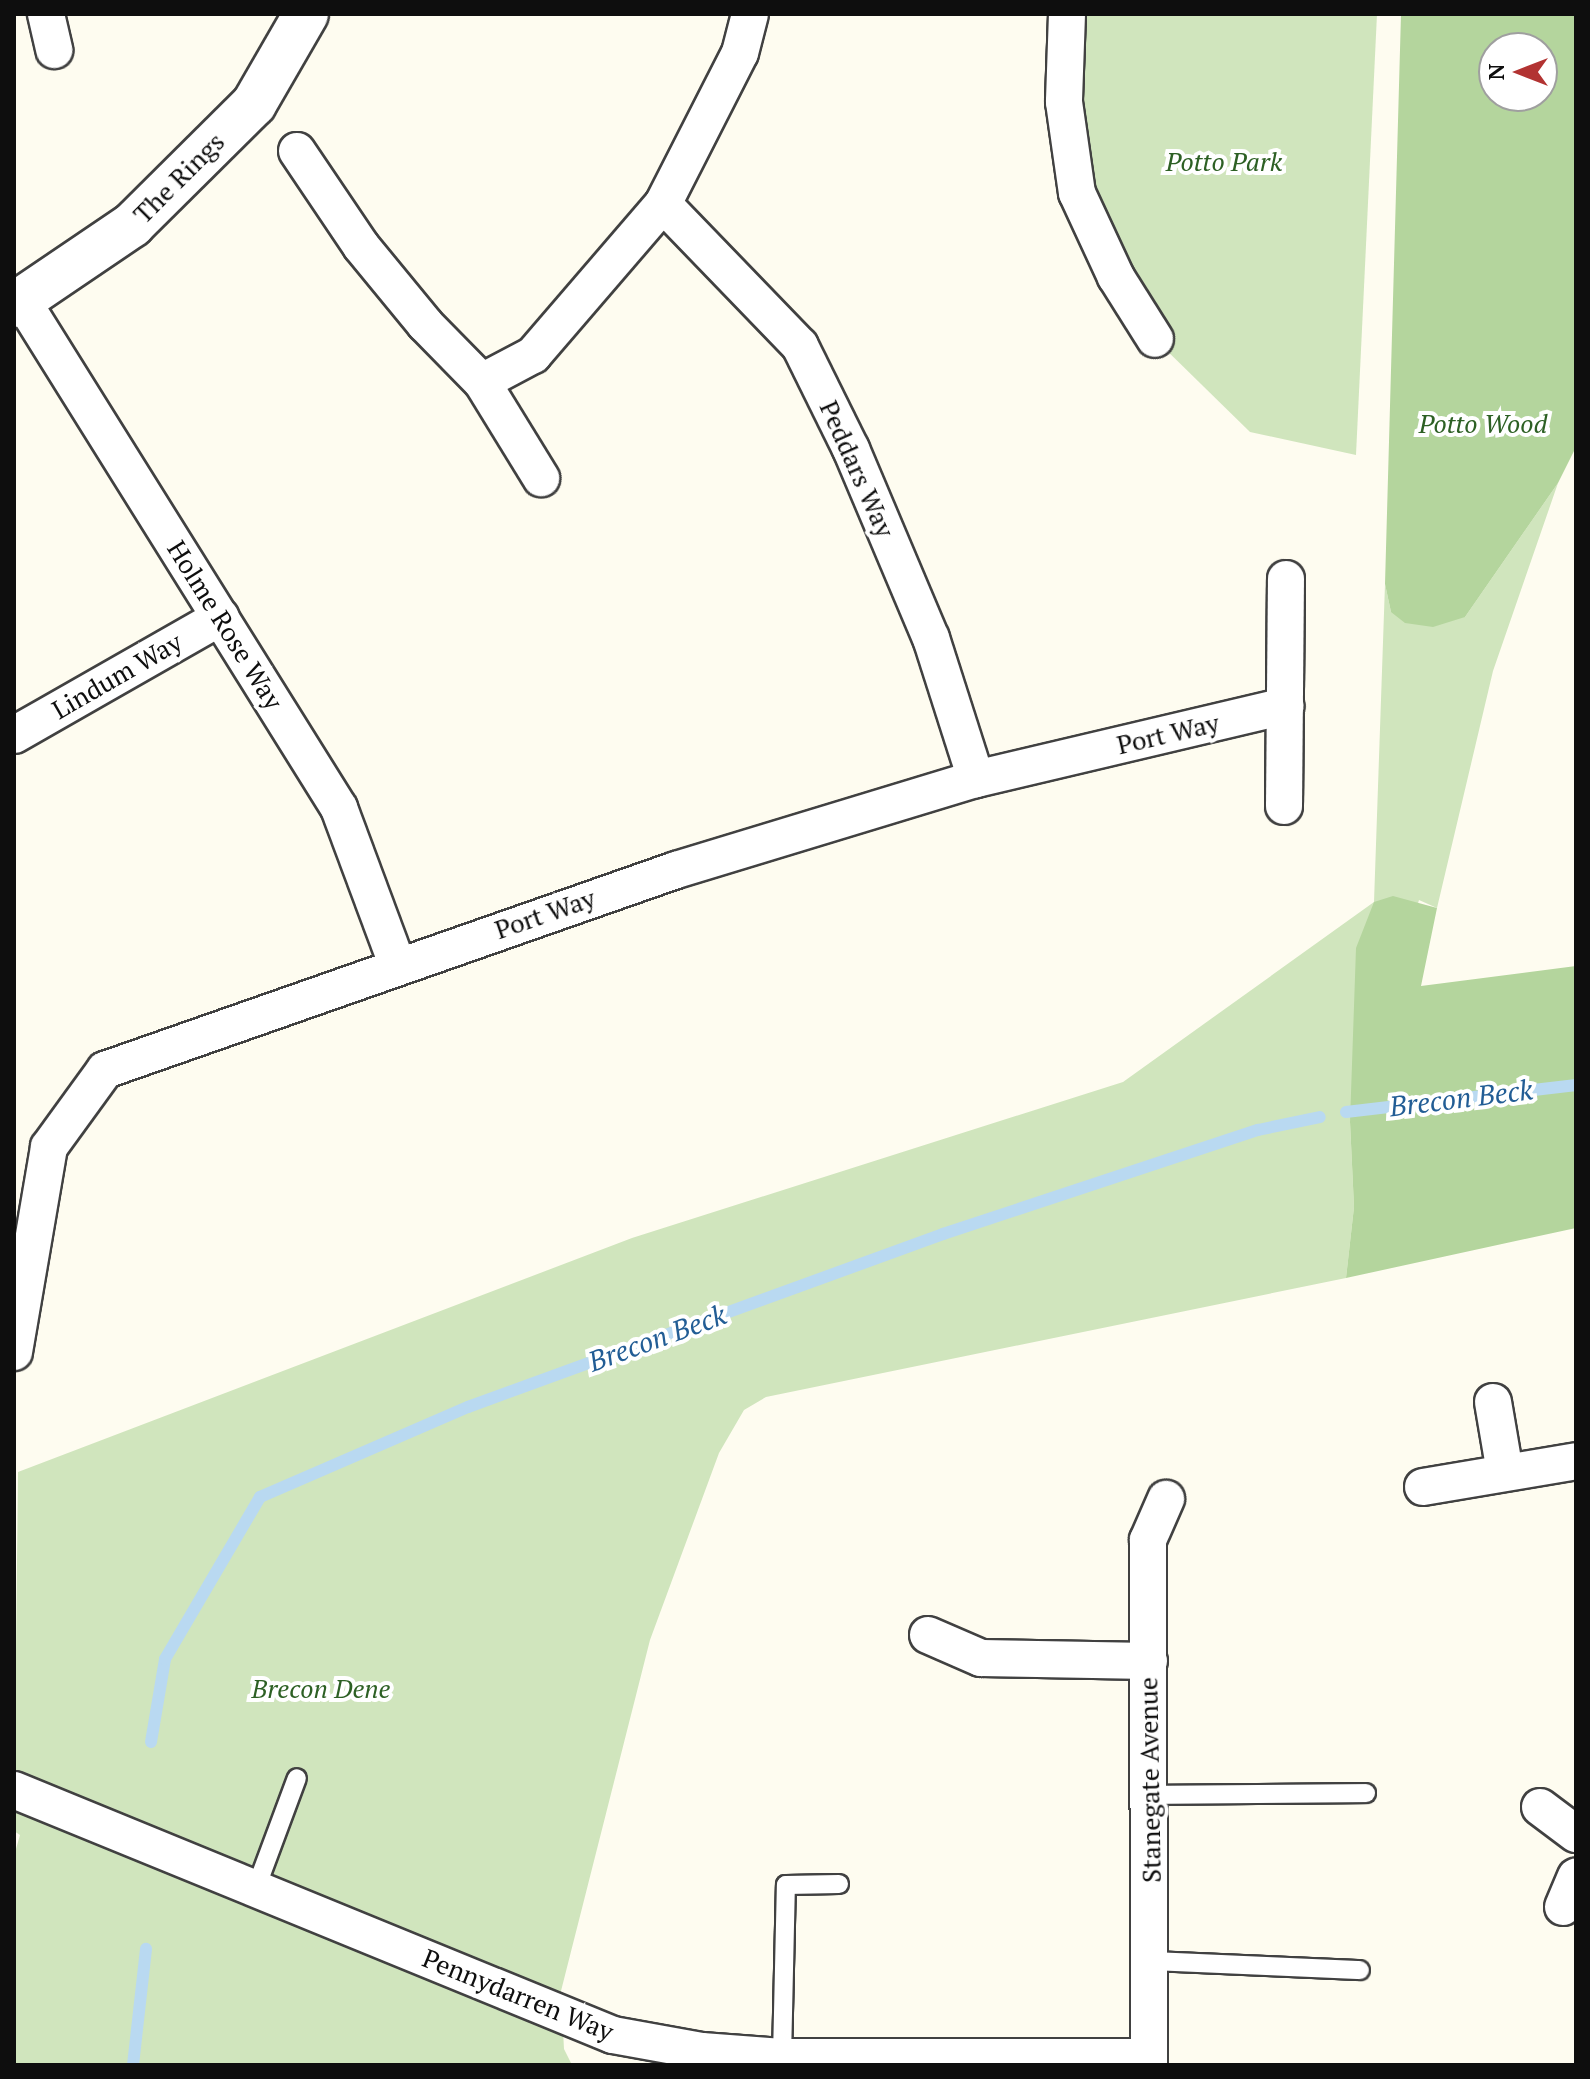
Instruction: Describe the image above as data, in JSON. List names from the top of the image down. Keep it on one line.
{"streets":{"street":["The Rings","Peddars Way","Holme Rose Way","Lindum Way","Port Way","Stanegate Avenue","Pennydarren Way"]},"crossings":[["The Rings","Holme Rose Way"],["Peddars Way","Port Way"],["Holme Rose Way","Lindum Way"],["Holme Rose Way","Port Way"],["Stanegate Avenue","Pennydarren Way"]],"water":["Brecon Beck"],"parks":["Potto Park","Potto Wood","Brecon Dene"],"north":"left"}
